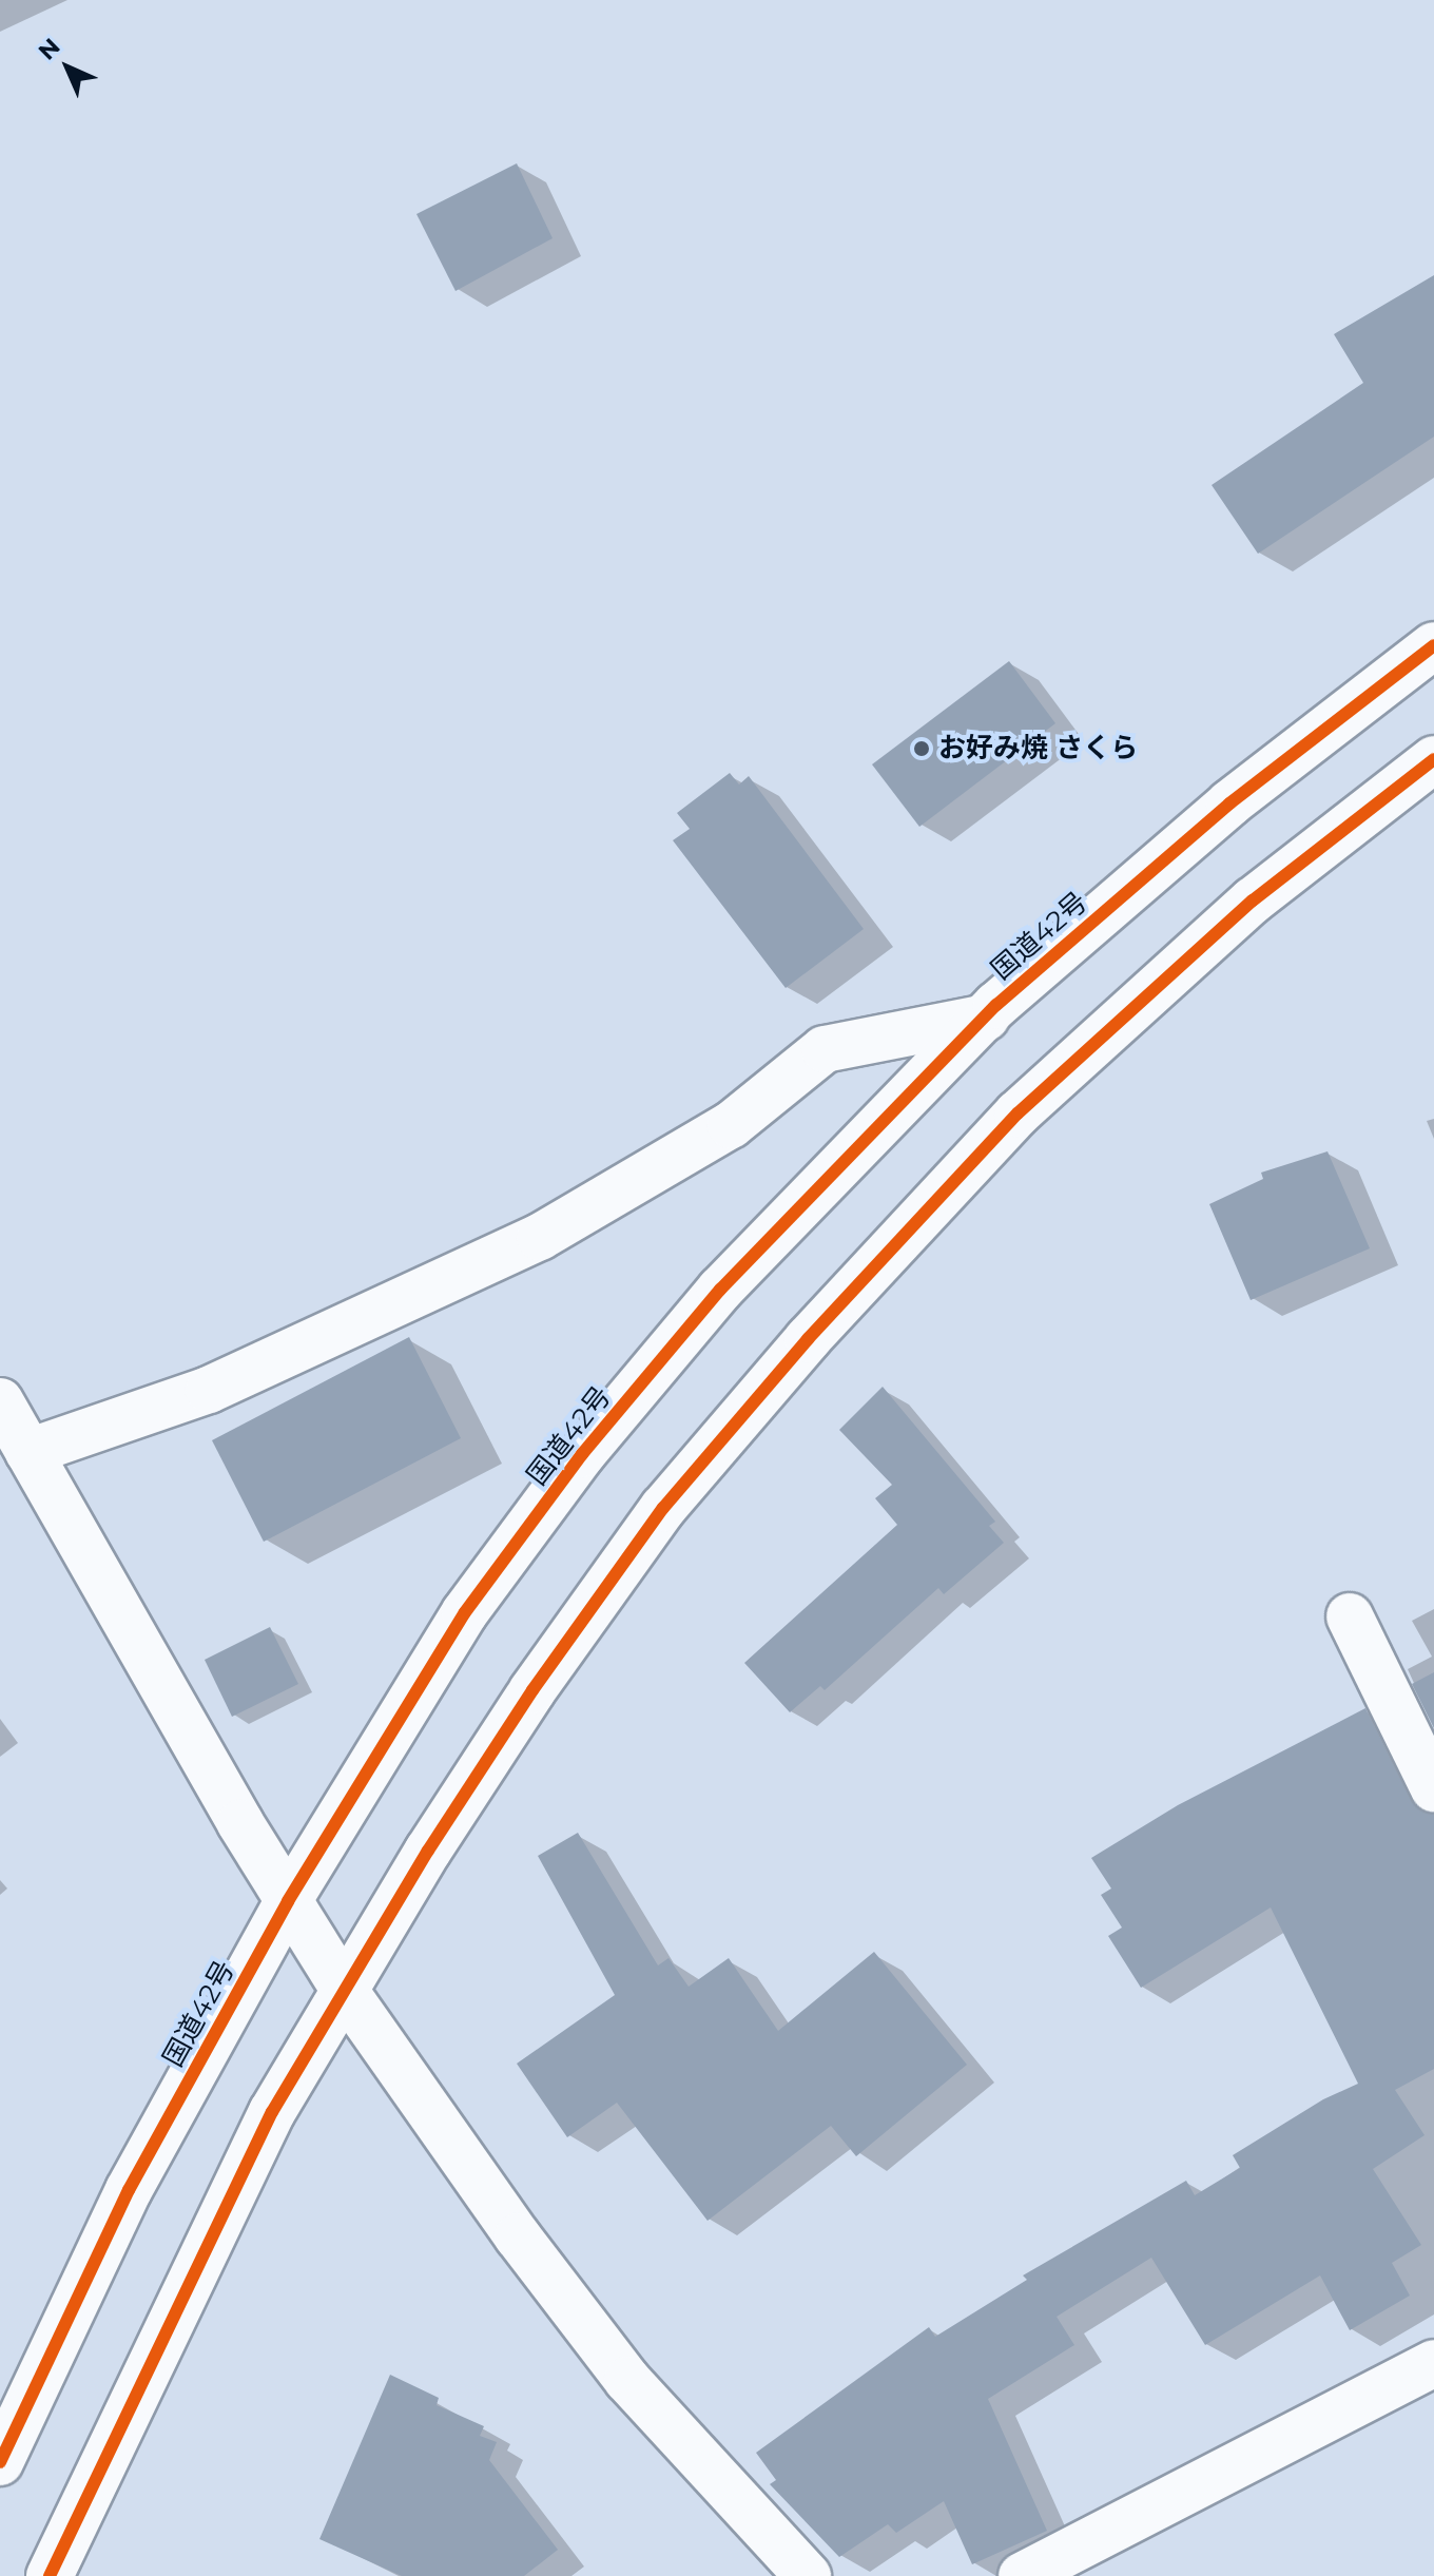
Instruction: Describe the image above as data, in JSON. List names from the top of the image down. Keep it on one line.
{"streets":{"main road":["国道42号"]},"places":["お好み焼 さくら"],"north":"top left"}
